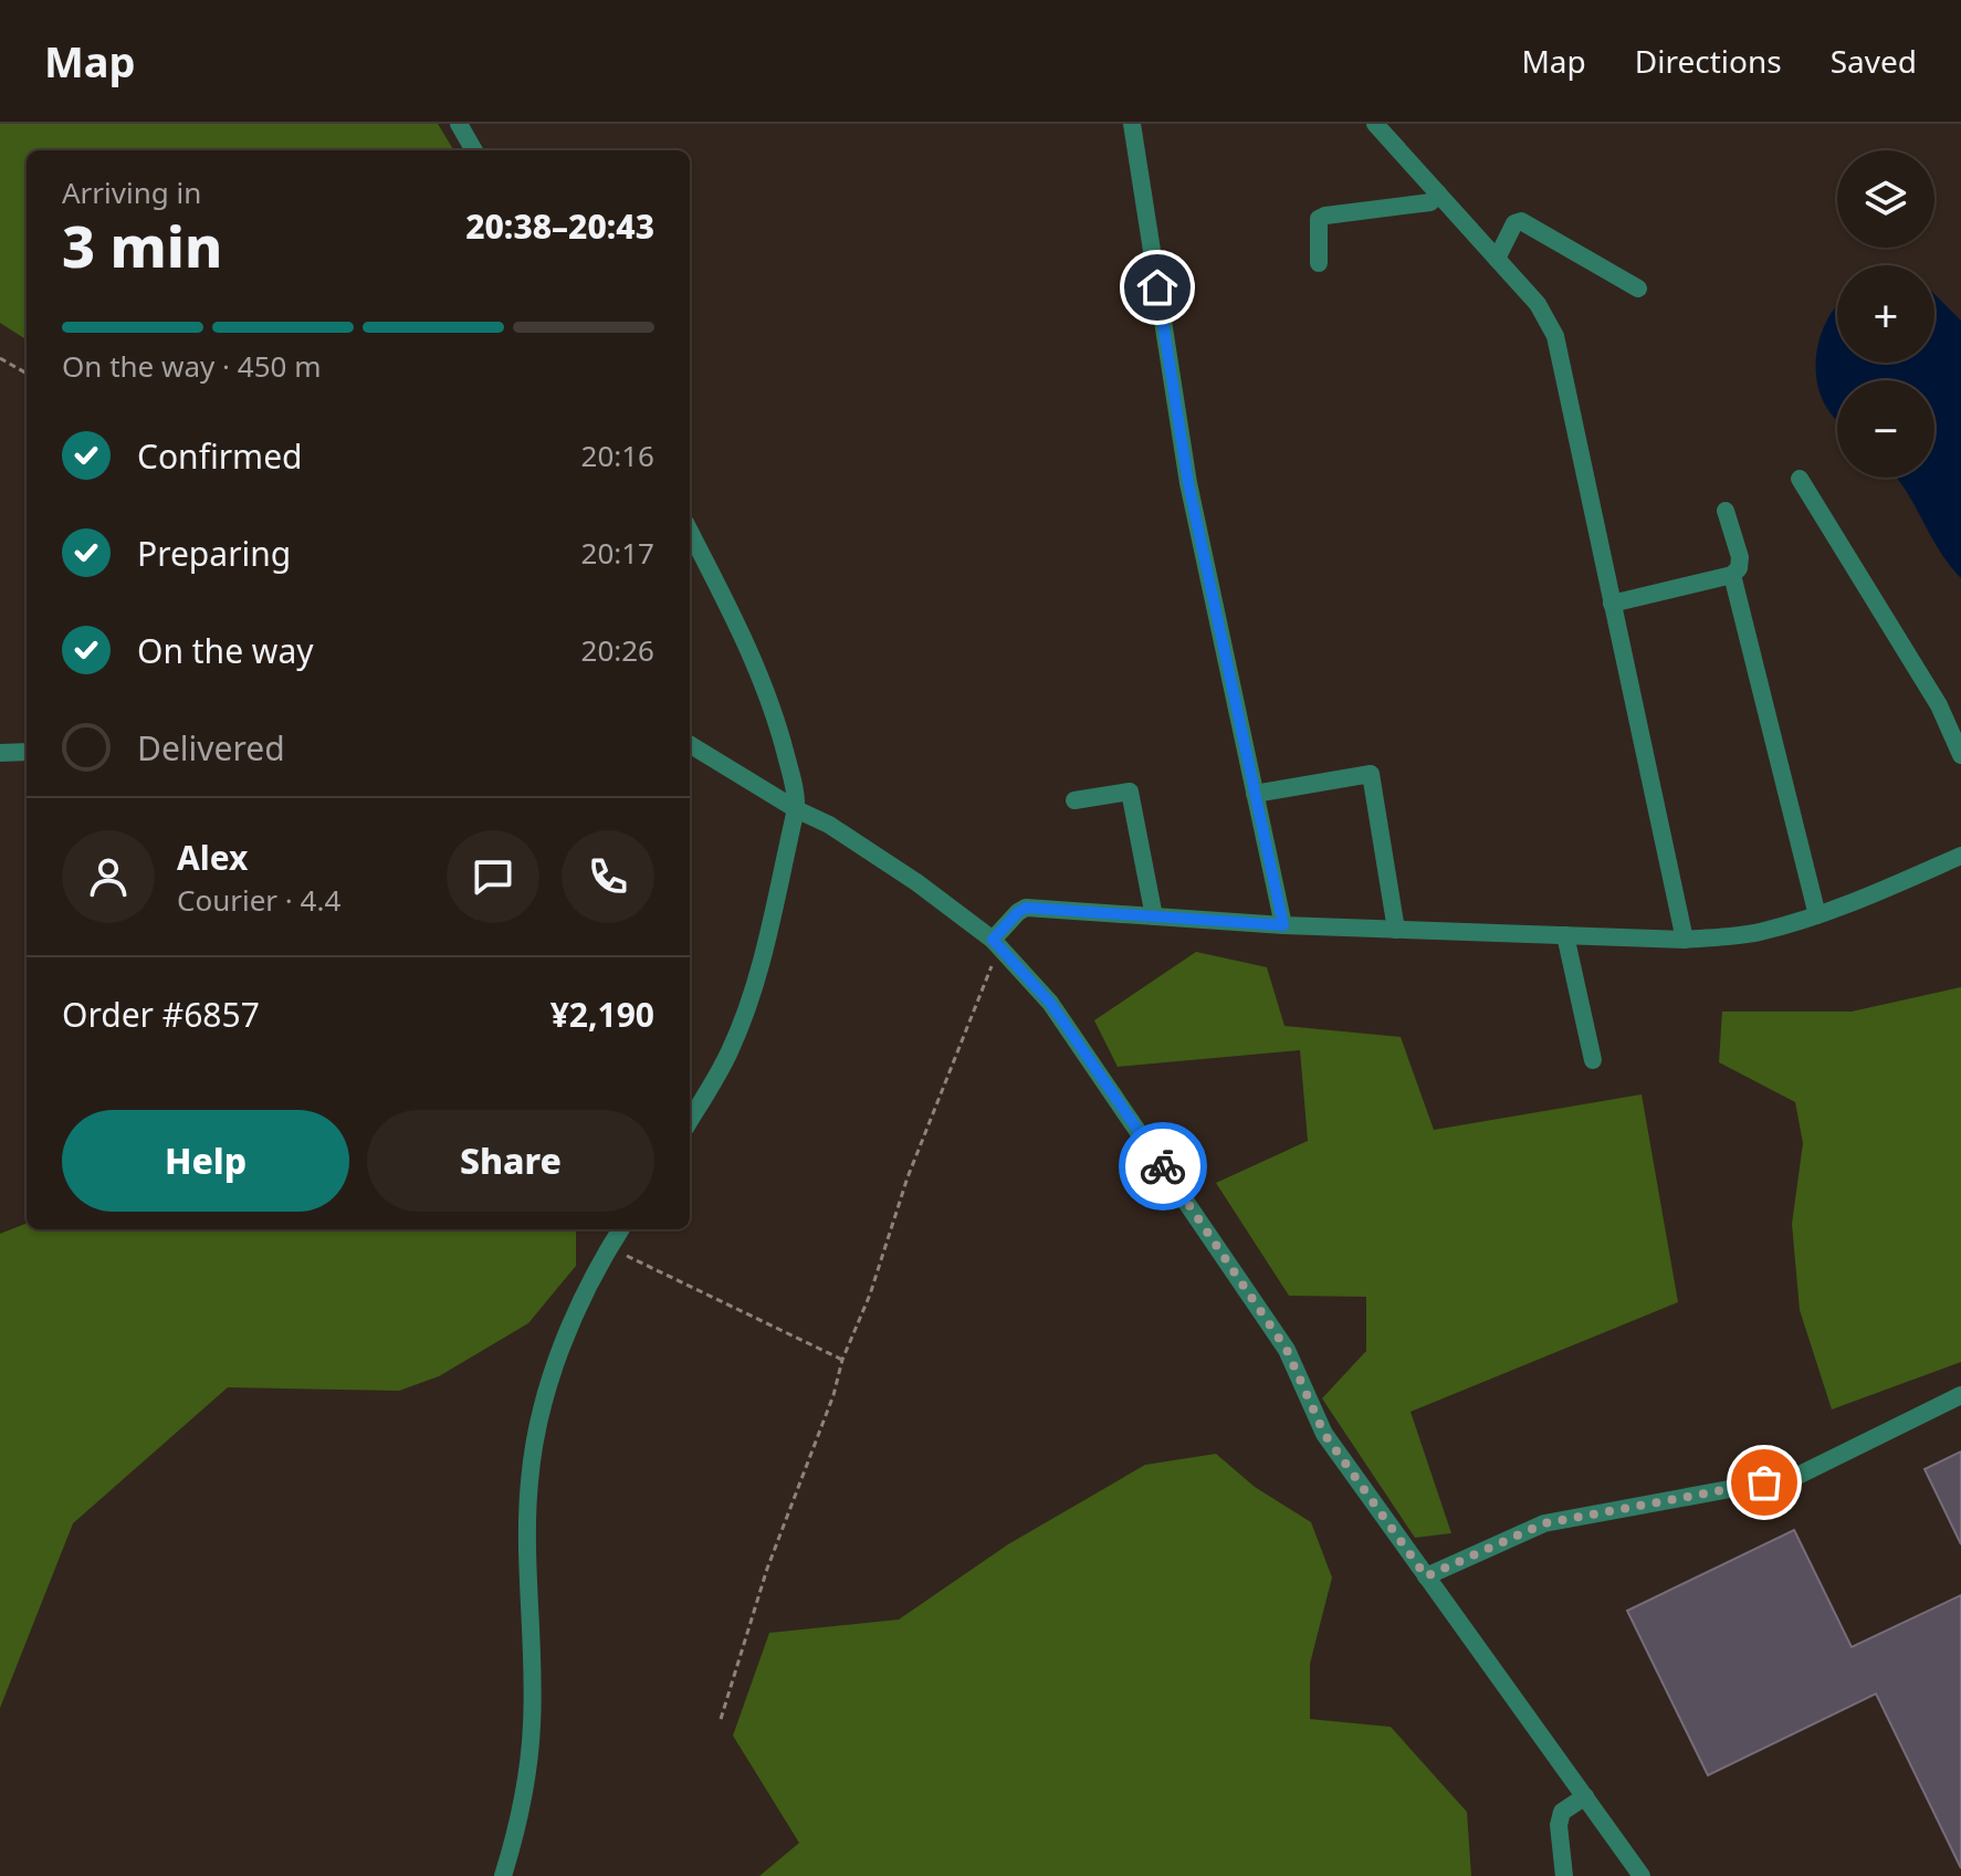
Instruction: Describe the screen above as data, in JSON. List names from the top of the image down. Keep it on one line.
{"page":{"header":"Map","nav":["Map","Directions","Saved"],"map_buttons":["+","−"],"heading":["3 min","Arriving in","20:38–20:43"],"panel":["Alex","Courier · 4.4","Order #6857","¥2,190"],"bar":"On the way · 450 m","list":[["Confirmed","20:16"],["Preparing","20:17"],["On the way","20:26"],"Delivered"],"buttons":["Help","Share"]}}
